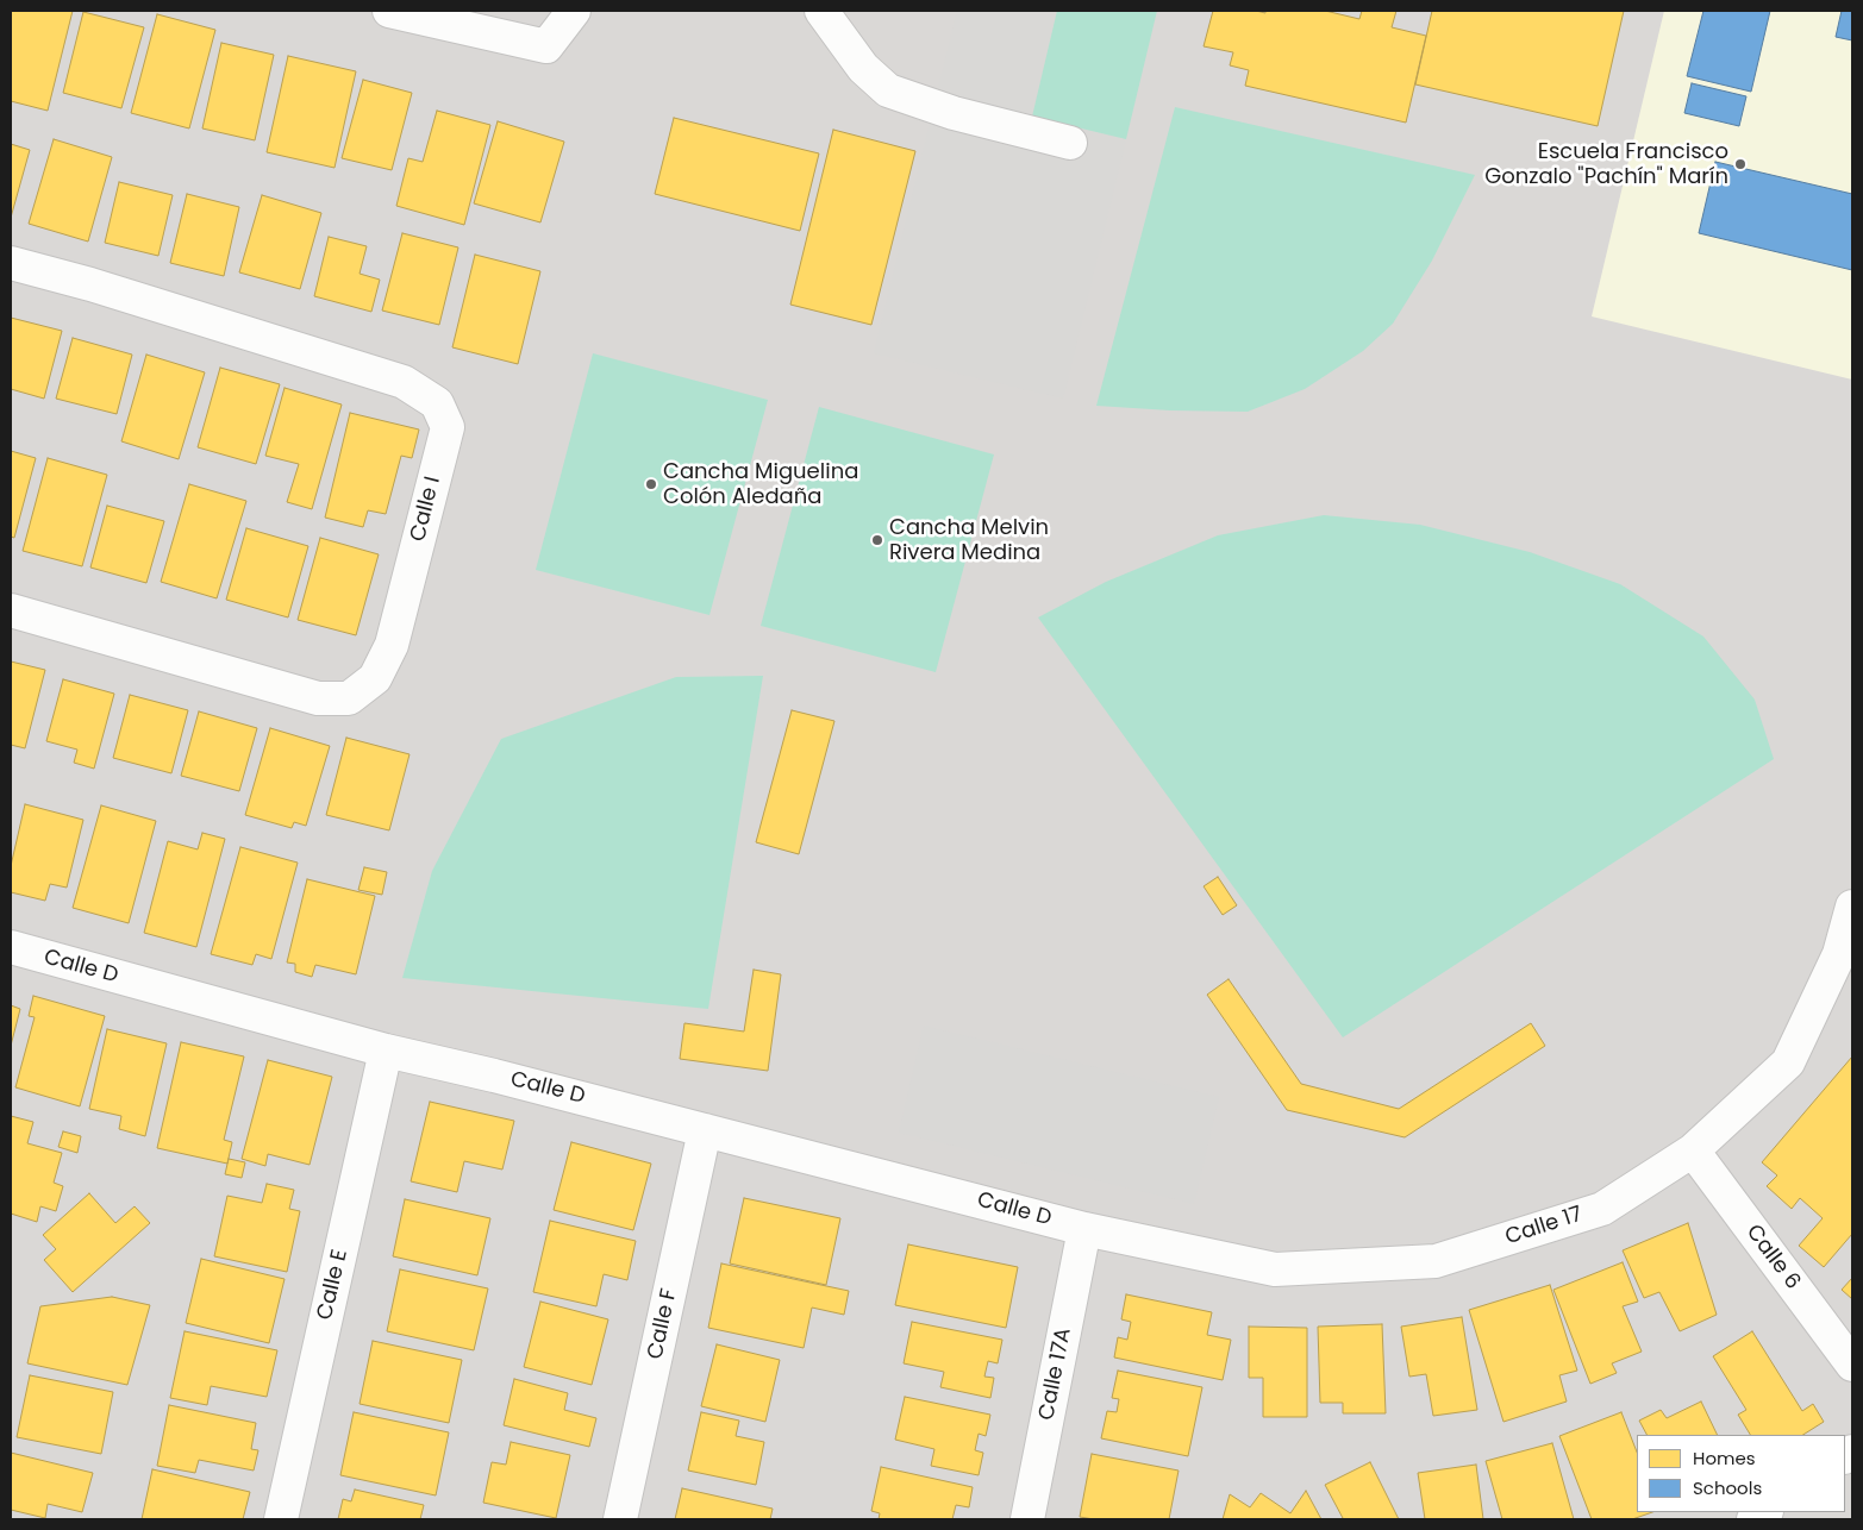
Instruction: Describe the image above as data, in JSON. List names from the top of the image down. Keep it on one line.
{"streets":{"street":["Calle I","Calle D","Calle 17","Calle 6","Calle E","Calle F","Calle 17A"]},"crossings":[["Calle D","Calle 17"],["Calle D","Calle E"],["Calle D","Calle F"],["Calle D","Calle 17A"],["Calle 17","Calle 6"],["Calle 17","Calle 17A"]],"places":["Escuela Francisco Gonzalo \"Pachín\" Marín","Cancha Miguelina Colón Aledaña","Cancha Melvin Rivera Medina"],"legend":["Homes","Schools"]}
